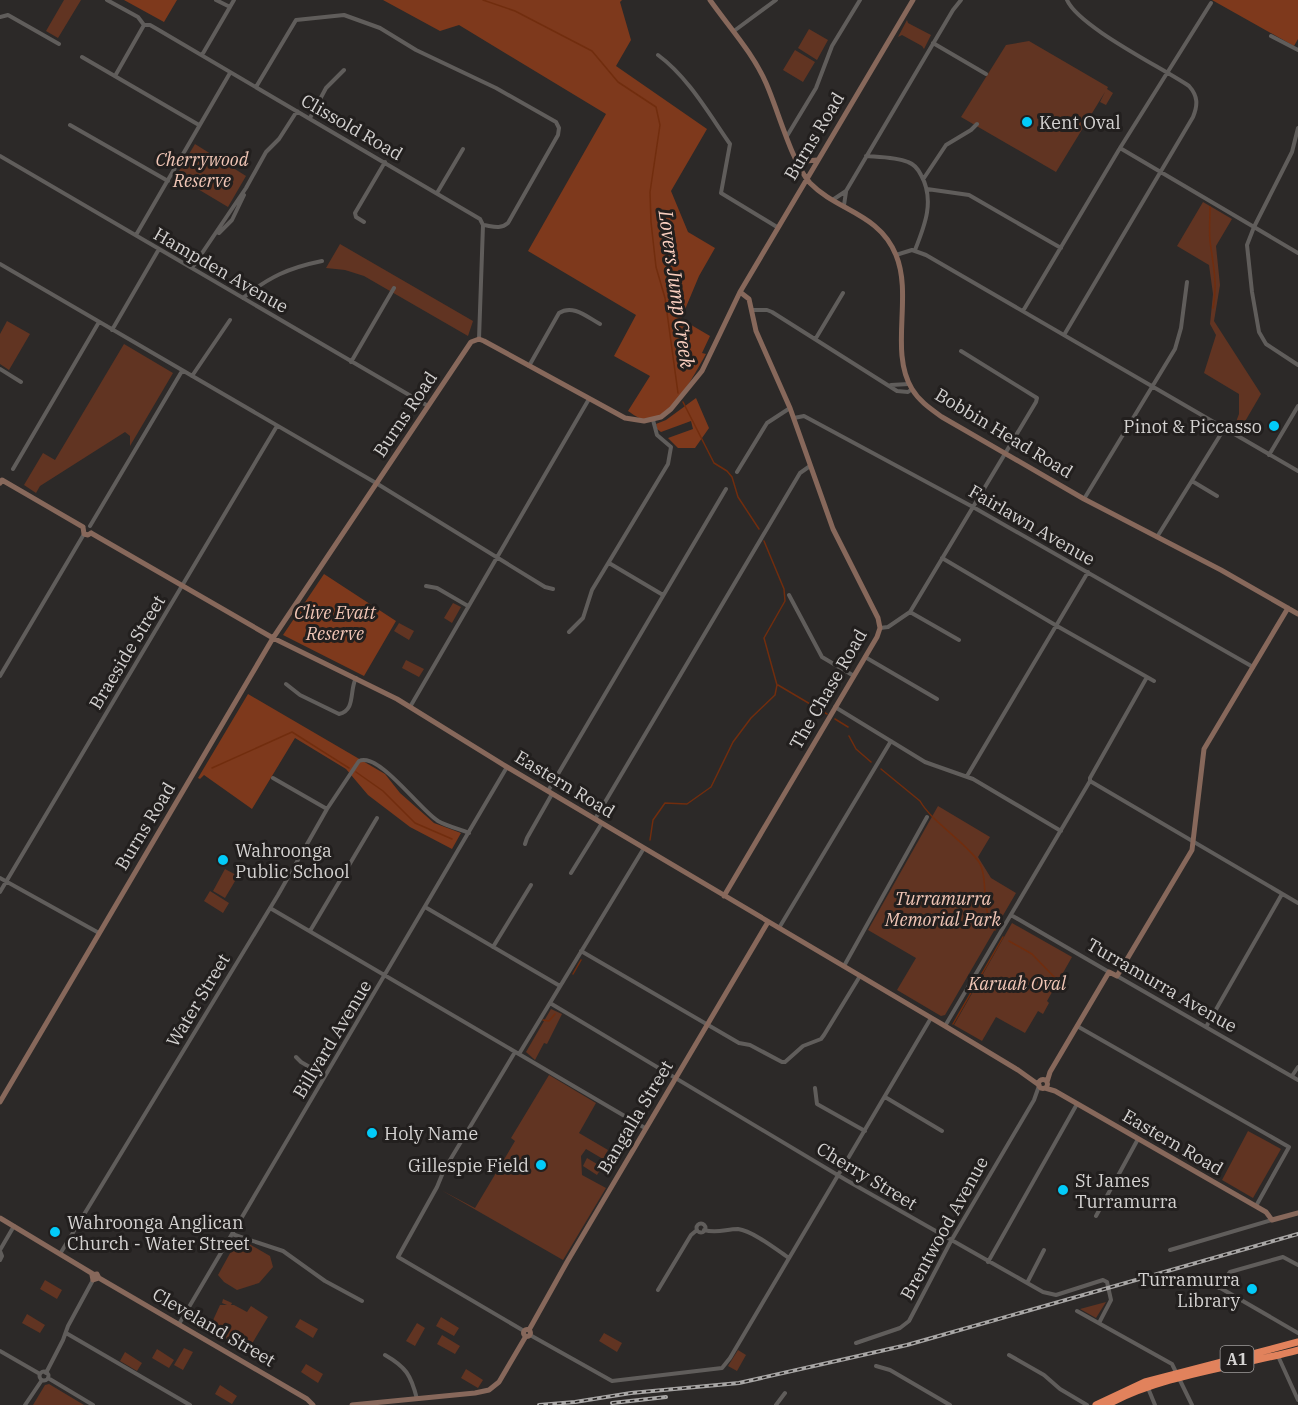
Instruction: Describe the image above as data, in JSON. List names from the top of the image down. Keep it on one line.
{"streets":{"highway":["A1"],"main road":["Burns Road","Bobbin Head Road","The Chase Road","Eastern Road","Turramurra Avenue","Bangalla Street","Brentwood Avenue","Cleveland Street"],"street":["Clissold Road","Hampden Avenue","Fairlawn Avenue","Braeside Street","Water Street","Billyard Avenue","Cherry Street"]},"crossings":[["Burns Road","Hampden Avenue"],["Burns Road","The Chase Road"],["Burns Road","Eastern Road"],["Fairlawn Avenue","The Chase Road"],["Braeside Street","Eastern Road"],["The Chase Road","Eastern Road"],["Eastern Road","Billyard Avenue"],["Eastern Road","Bangalla Street"],["Eastern Road","Brentwood Avenue"],["Turramurra Avenue","Brentwood Avenue"],["Water Street","Billyard Avenue"],["Water Street","Cleveland Street"],["Billyard Avenue","Cleveland Street"],["Bangalla Street","Cherry Street"],["Cherry Street","Brentwood Avenue"]],"water":["Lovers Jump Creek"],"parks":["Cherrywood Reserve","Clive Evatt Reserve","Turramurra Memorial Park","Karuah Oval"],"places":["Kent Oval","Pinot & Piccasso","Wahroonga Public School","Holy Name","Gillespie Field","St James Turramurra","Wahroonga Anglican Church - Water Street","Turramurra Library"]}
